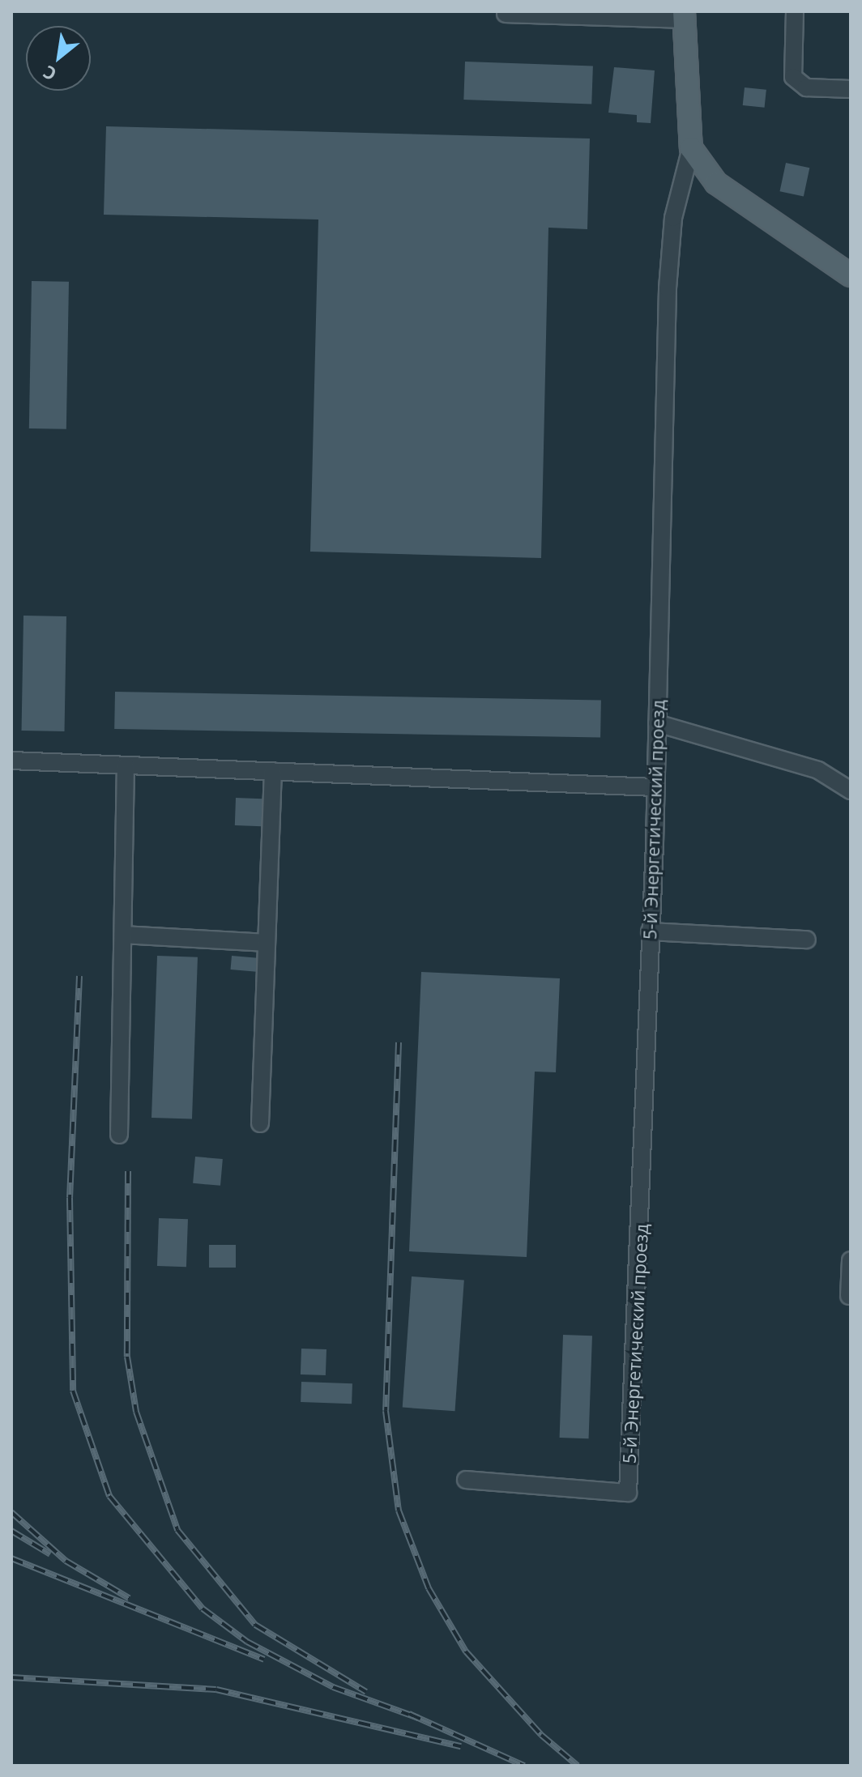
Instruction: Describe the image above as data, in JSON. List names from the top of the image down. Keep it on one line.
{"streets":{"street":["5-й Энергетический проезд"]},"north":"bottom left"}
